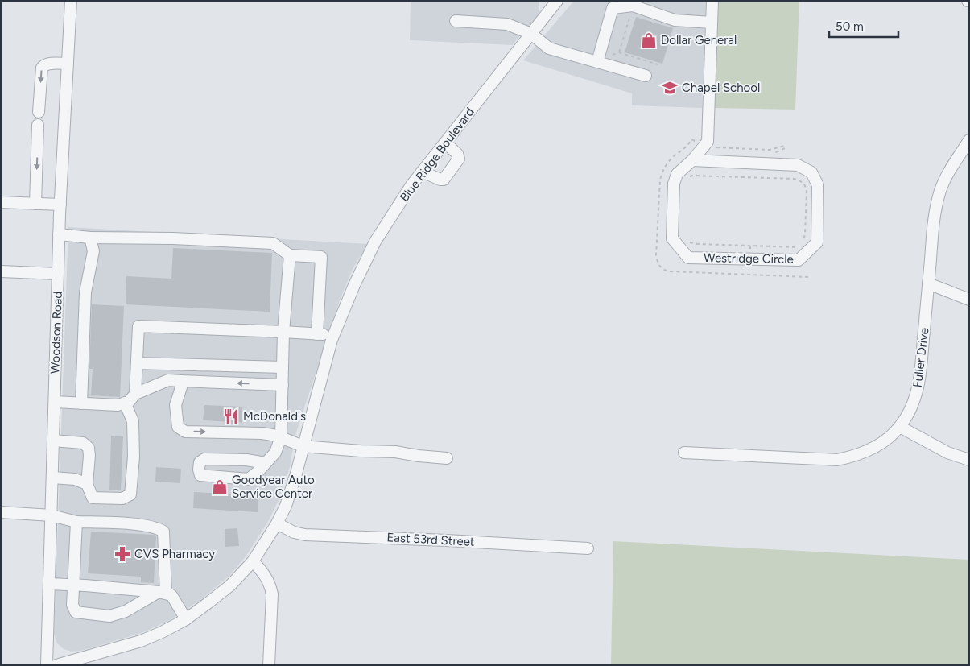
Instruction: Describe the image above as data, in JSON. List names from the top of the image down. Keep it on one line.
{"streets":{"street":["Blue Ridge Boulevard","Westridge Circle","Woodson Road","Fuller Drive","East 53rd Street"]},"crossings":[["Blue Ridge Boulevard","East 53rd Street"]],"places":{"shop":["Dollar General","Goodyear Auto Service Center"],"school or university":["Chapel School"],"restaurant":["McDonald's"],"pharmacy":["CVS Pharmacy"]},"scale_bar":"50 m"}
